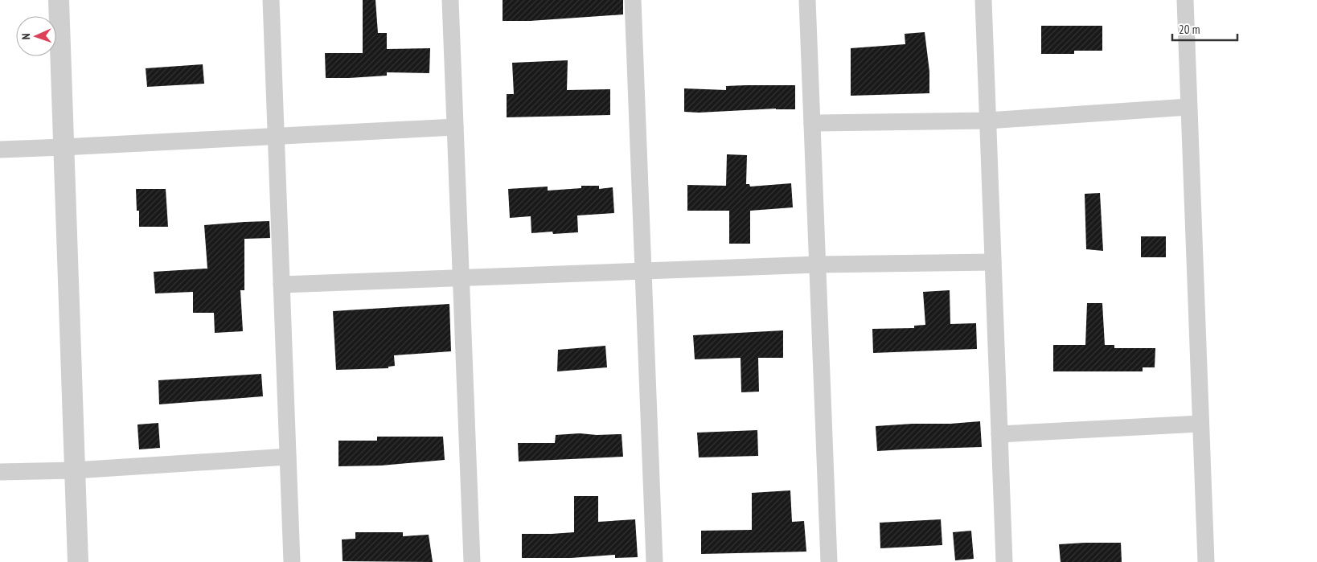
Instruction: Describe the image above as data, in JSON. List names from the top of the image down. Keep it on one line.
{"scale_bar":"20 m","north":"left"}
